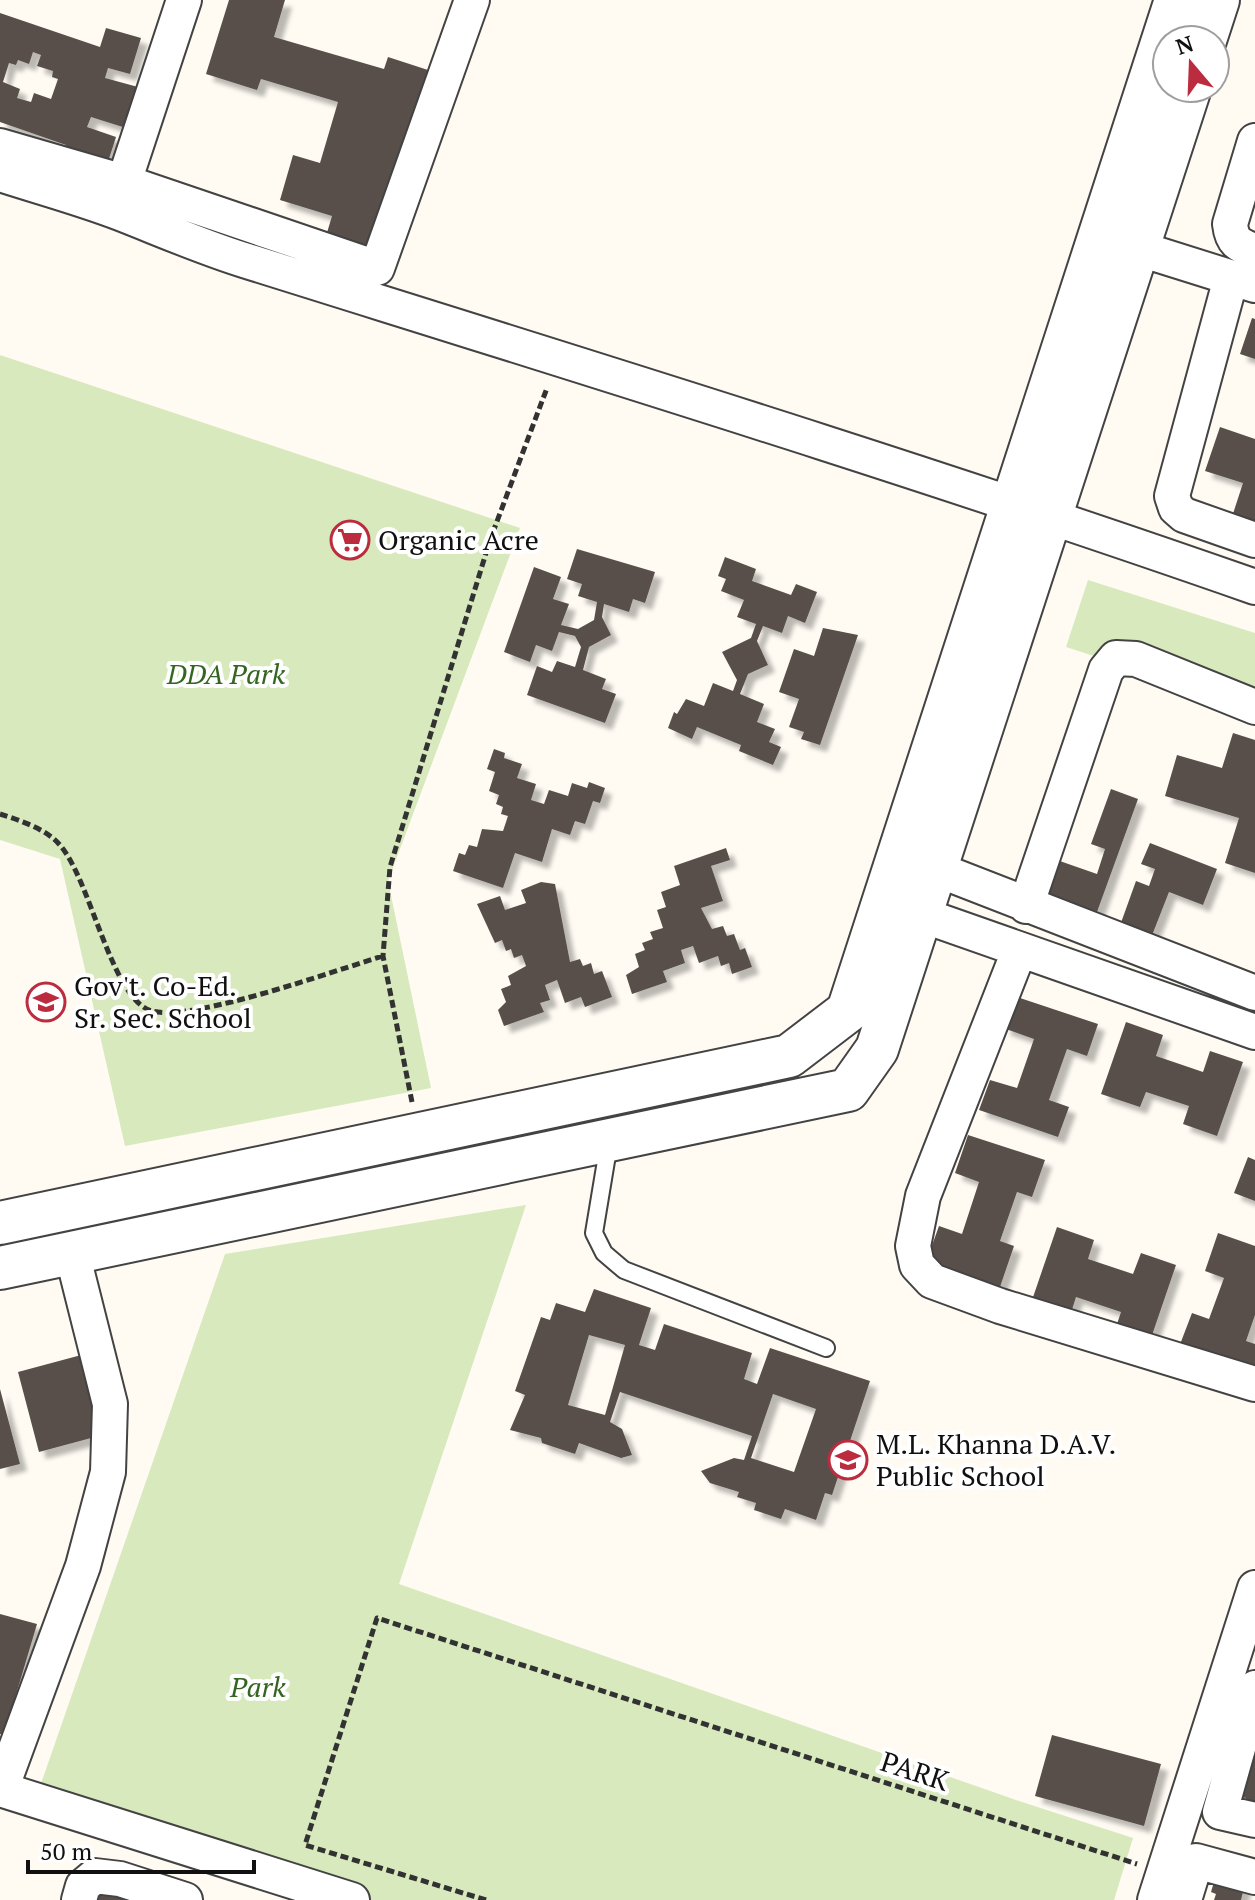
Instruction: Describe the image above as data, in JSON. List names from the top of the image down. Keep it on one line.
{"streets":{"path":["PARK"]},"parks":["DDA Park","Park"],"places":{"supermarket":["Organic Acre"],"school or university":["Gov't. Co-Ed. Sr. Sec. School","M.L. Khanna D.A.V. Public School"]},"scale_bar":"50 m","north":"top"}
